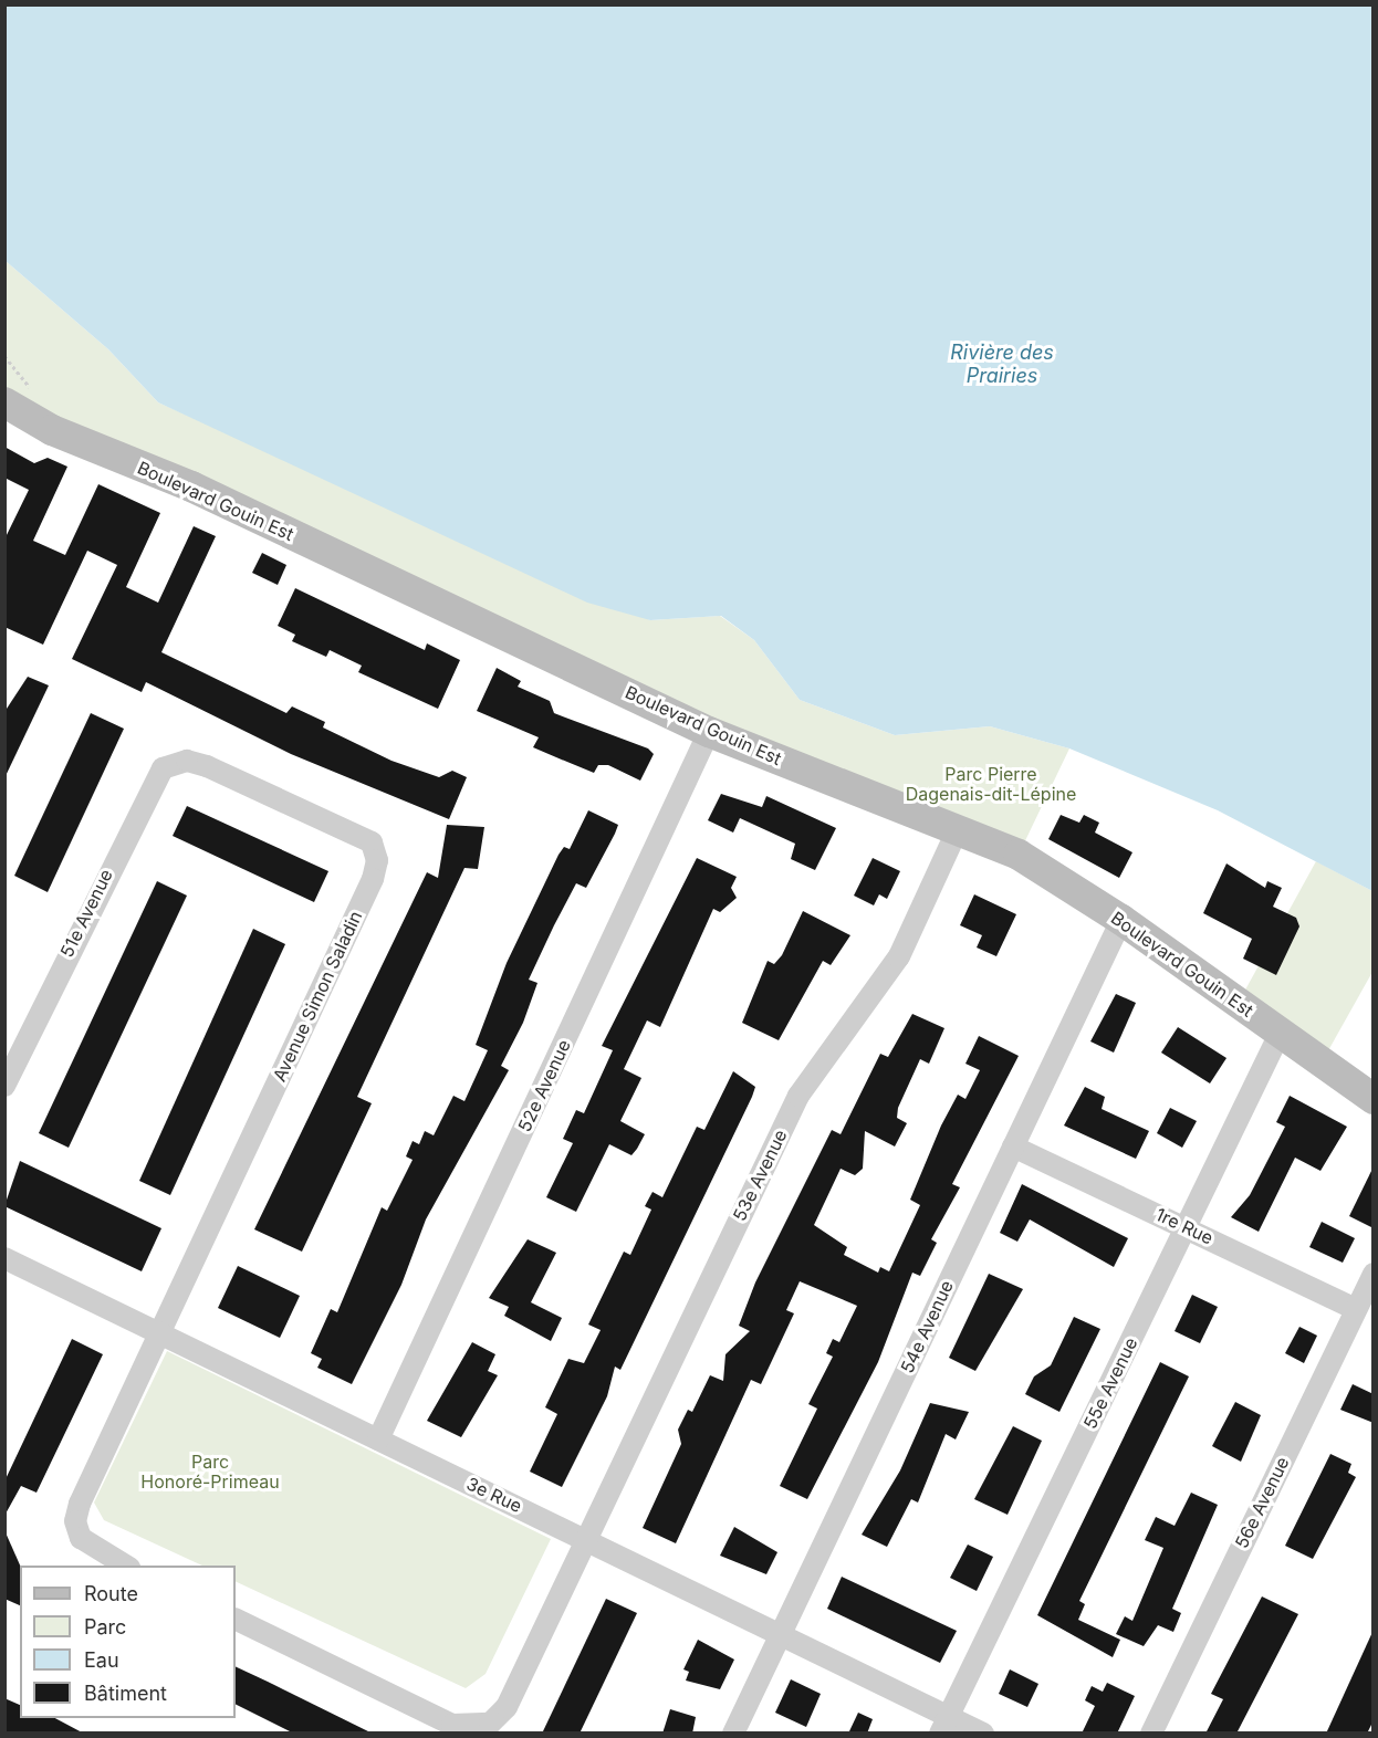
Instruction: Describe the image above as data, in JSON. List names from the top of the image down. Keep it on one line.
{"streets":{"street":["Boulevard Gouin Est","51e Avenue","Avenue Simon Saladin","52e Avenue","53e Avenue","1re Rue","54e Avenue","55e Avenue","3e Rue","56e Avenue"]},"crossings":[["Boulevard Gouin Est","52e Avenue"],["Boulevard Gouin Est","53e Avenue"],["Boulevard Gouin Est","54e Avenue"],["Boulevard Gouin Est","55e Avenue"],["51e Avenue","Avenue Simon Saladin"],["Avenue Simon Saladin","3e Rue"],["52e Avenue","3e Rue"],["53e Avenue","3e Rue"],["1re Rue","54e Avenue"],["1re Rue","55e Avenue"],["1re Rue","56e Avenue"],["54e Avenue","3e Rue"],["55e Avenue","3e Rue"]],"water":["Rivière des Prairies"],"parks":["Parc Pierre Dagenais-dit-Lépine","Parc Honoré-Primeau"],"legend":["Route","Parc","Eau","Bâtiment"]}
